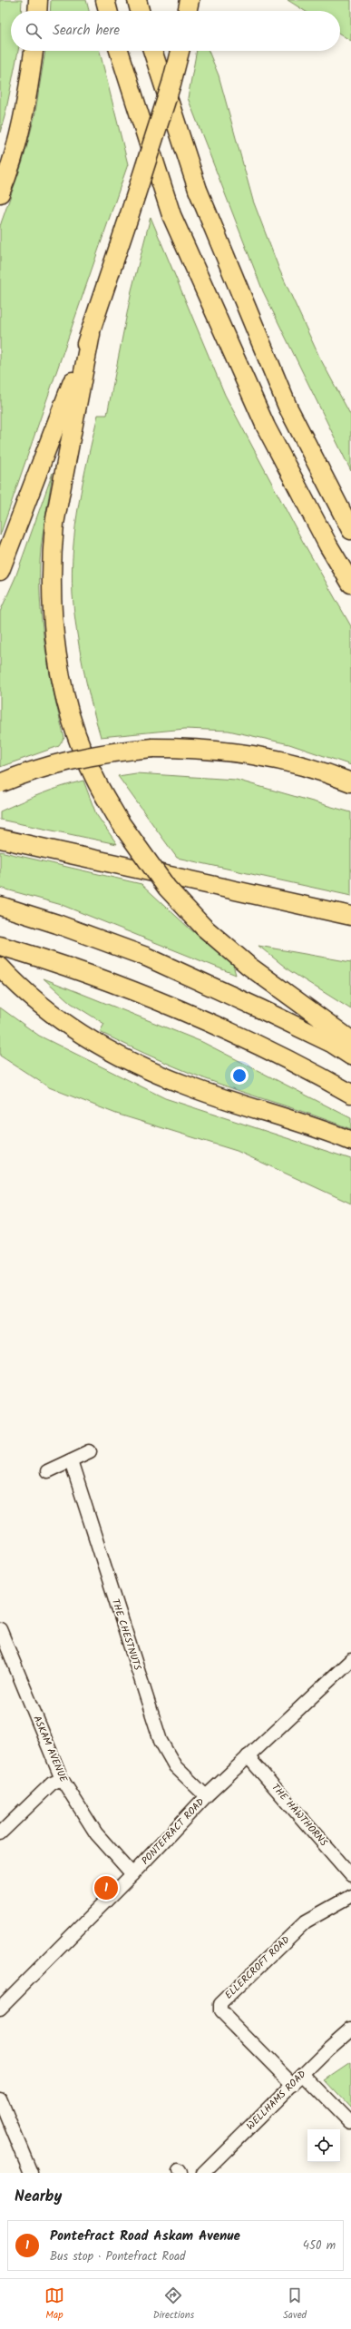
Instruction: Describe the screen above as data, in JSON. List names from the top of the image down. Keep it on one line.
{"streets":{"street":["THE CHESTNUTS","ASKAM AVENUE","THE HAWTHORNS","PONTEFRACT ROAD","ELLERCROFT ROAD","WELLHAMS ROAD"]},"crossings":[["THE CHESTNUTS","PONTEFRACT ROAD"],["ASKAM AVENUE","PONTEFRACT ROAD"],["THE HAWTHORNS","PONTEFRACT ROAD"],["ELLERCROFT ROAD","WELLHAMS ROAD"]],"page":{"search":"Search here","pins":"1","heading":"Nearby","list":[{"mark":"1","name":"Pontefract Road Askam Avenue","note":"Bus stop · Pontefract Road","value":"450 m"}],"nav":["Map","Directions","Saved"]}}
